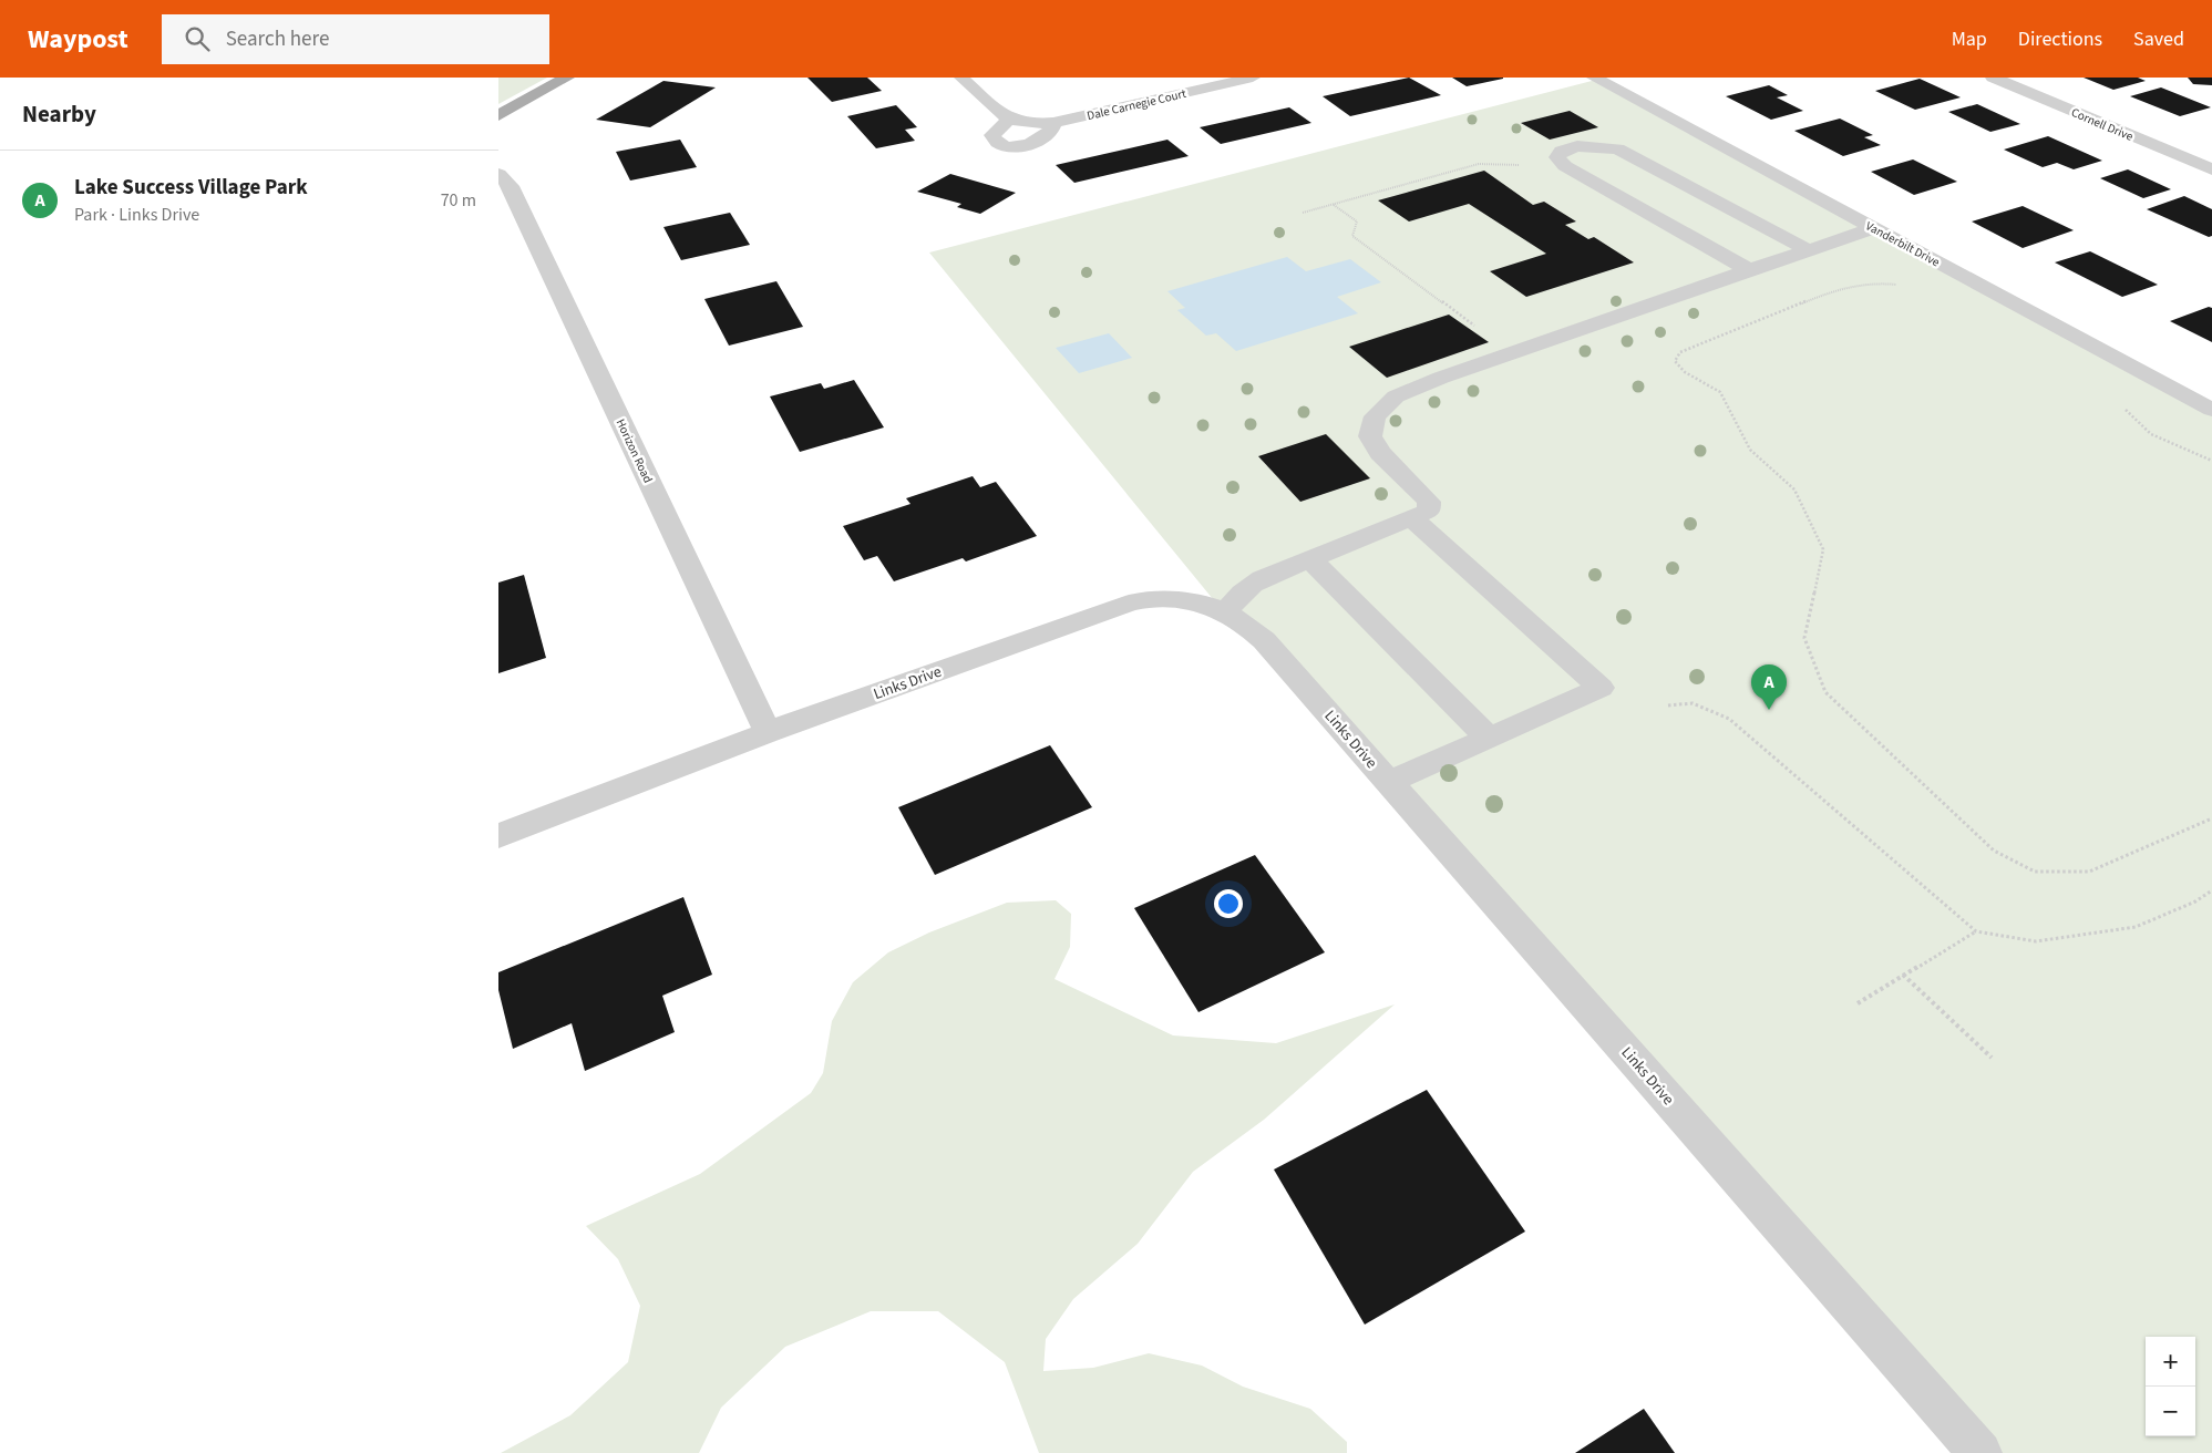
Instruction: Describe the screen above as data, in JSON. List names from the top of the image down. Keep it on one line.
{"streets":{"street":["Dale Carnegie Court","Cornell Drive","Vanderbilt Drive","Horizon Road","Links Drive"]},"crossings":[["Horizon Road","Links Drive"]],"page":{"header":"Waypost","search":"Search here","nav":["Map","Directions","Saved"],"heading":"Nearby","list":[{"mark":"A","name":"Lake Success Village Park","note":"Park · Links Drive","value":"70 m"}],"pins":"A","map_buttons":["+","−"]}}
